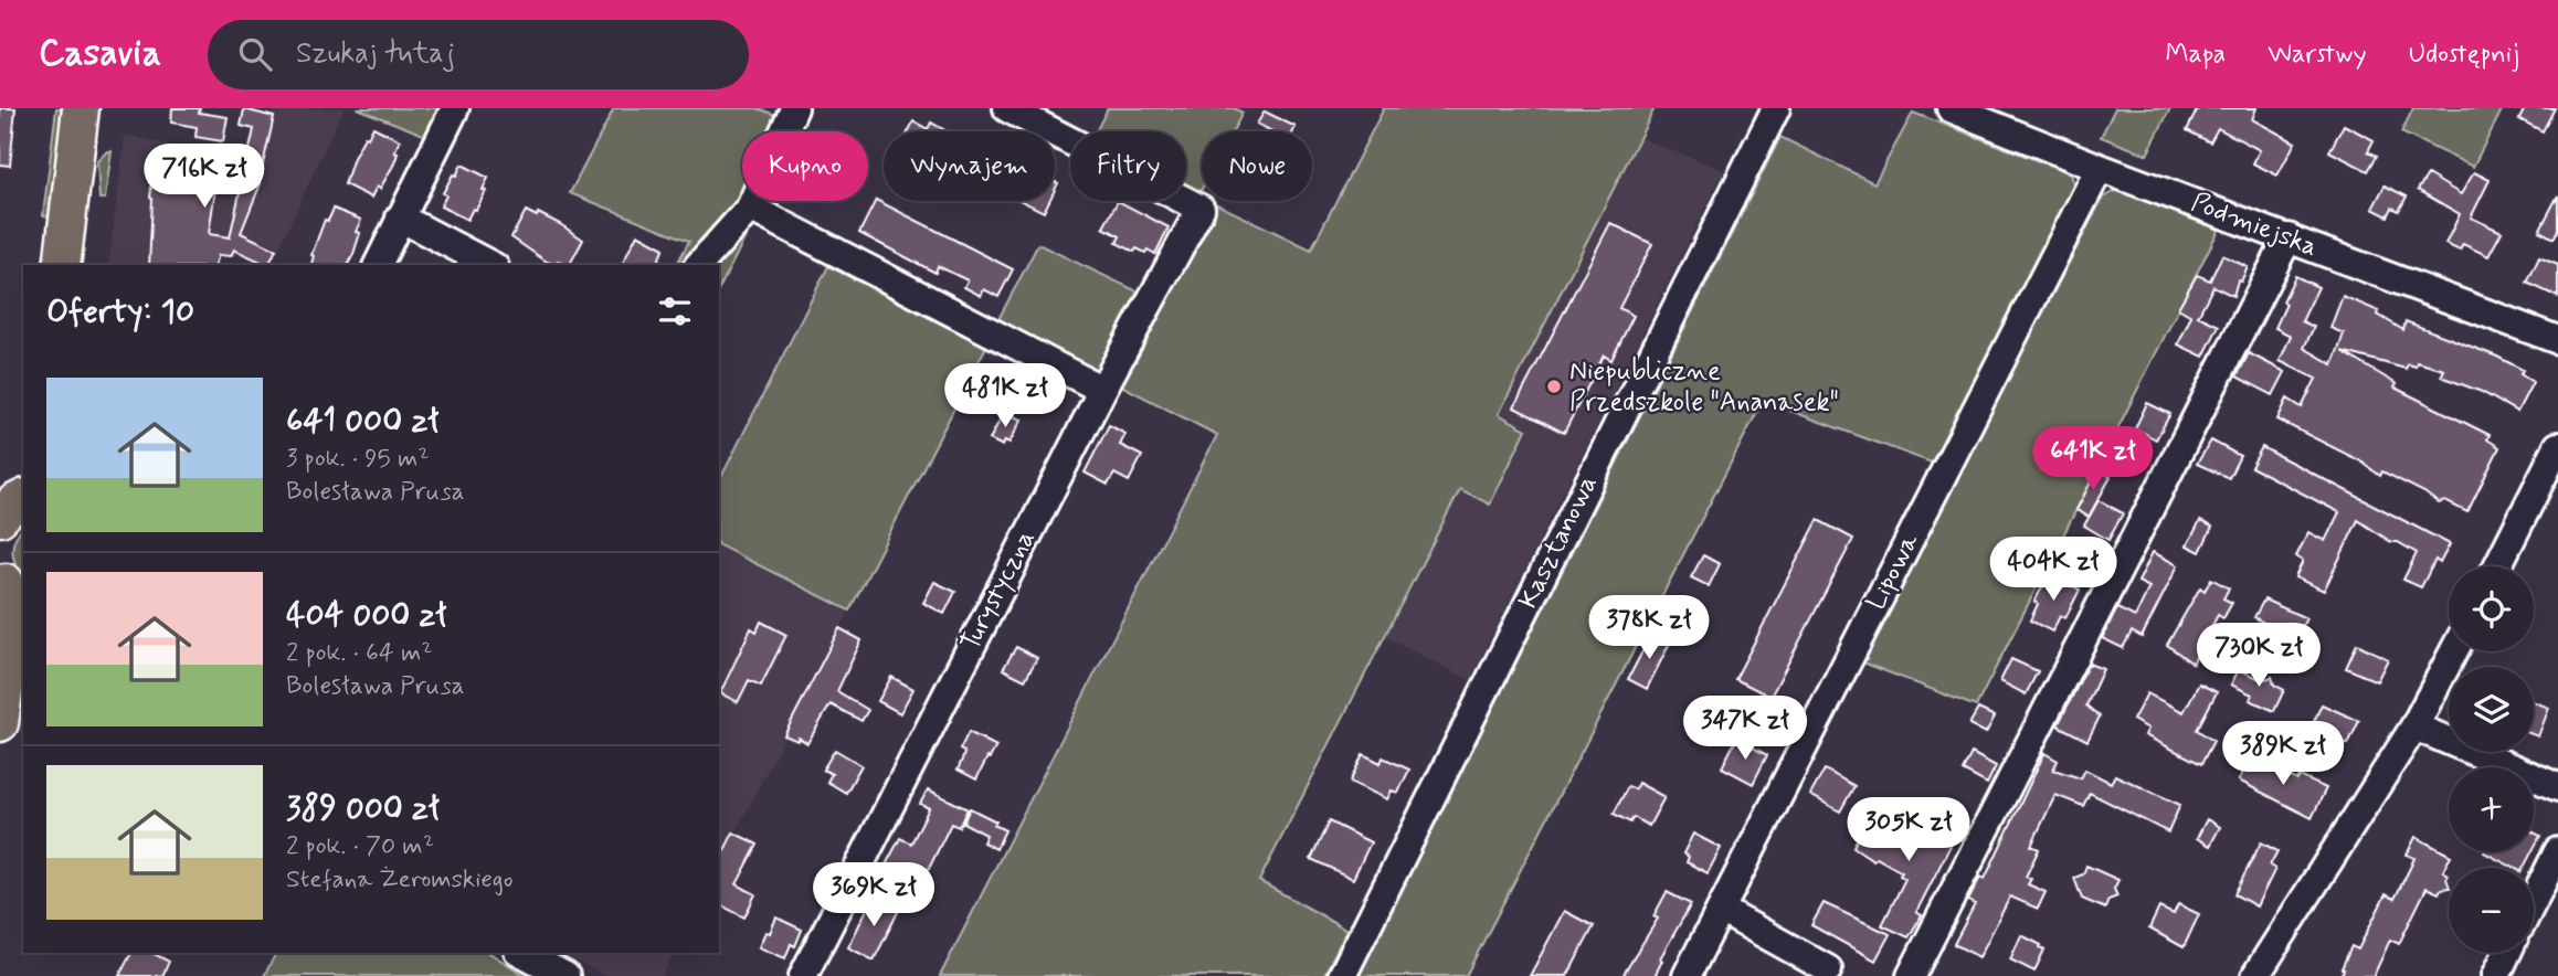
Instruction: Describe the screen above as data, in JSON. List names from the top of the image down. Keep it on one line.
{"streets":{"street":["Podmiejska","Kasztanowa","Lipowa","Turystyczna"]},"crossings":[["Podmiejska","Lipowa"]],"places":["Niepubliczne Przedszkole \"Ananasek\""],"page":{"header":"Casavia","search":"Szukaj tutaj","nav":["Mapa","Warstwy","Udostępnij"],"chip":["Kupno","Wynajem","Filtry","Nowe"],"price":["716K zł","481K zł","641K zł","404K zł","378K zł","730K zł","347K zł","389K zł","305K zł","369K zł"],"heading":"Oferty: 10","list":[{"name":"641 000 zł","note":"3 pok. · 95 m² · Bolesława Prusa"},{"name":"404 000 zł","note":"2 pok. · 64 m² · Bolesława Prusa"},{"name":"389 000 zł","note":"2 pok. · 70 m² · Stefana Żeromskiego"}],"map_buttons":["+","−"]}}
